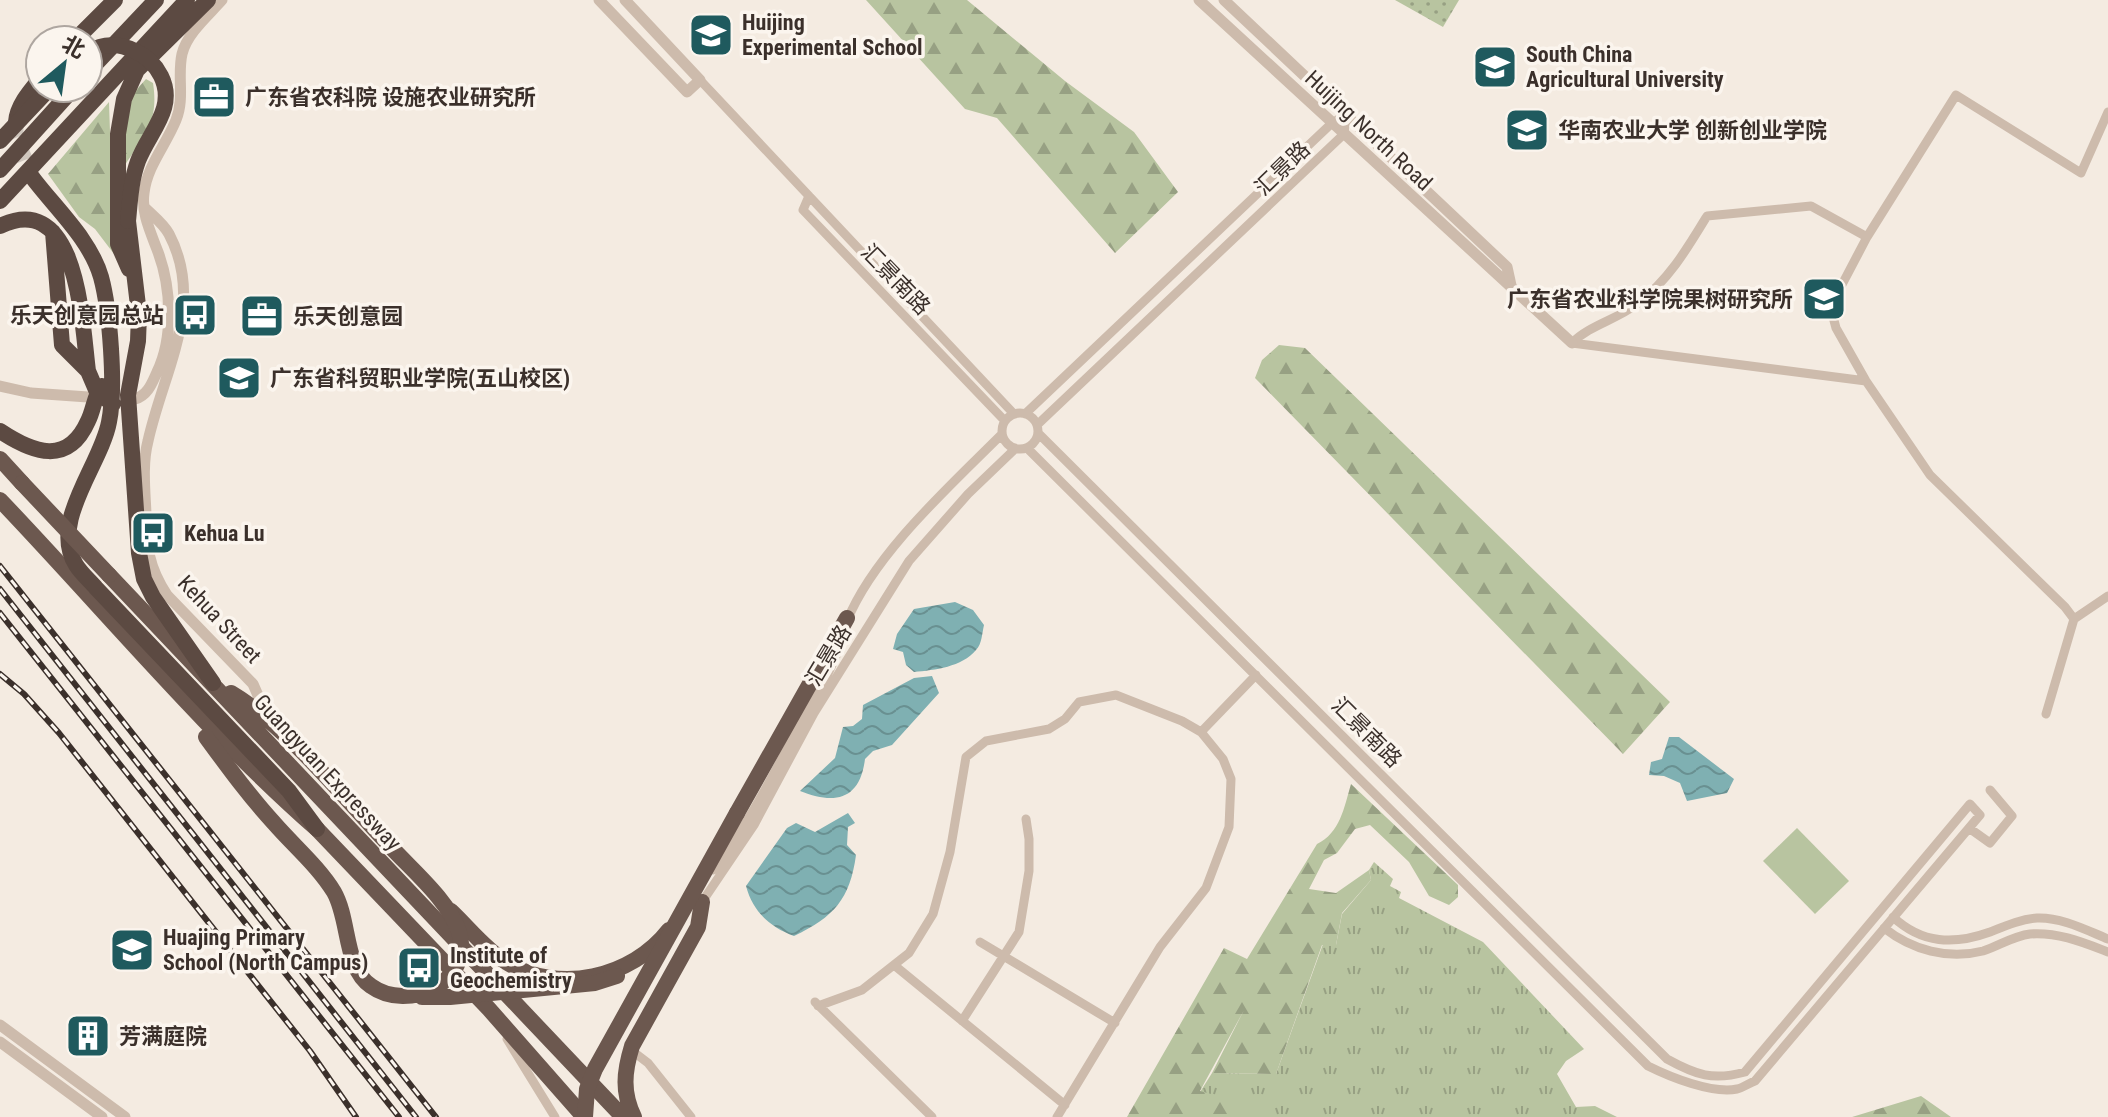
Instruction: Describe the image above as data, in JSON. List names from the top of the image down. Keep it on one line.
{"streets":{"highway":["Guangyuan Expressway"],"street":["Huijing North Road","汇景路","汇景南路","Kehua Street"]},"crossings":[["Huijing North Road","汇景路"],["汇景路","汇景南路"]],"places":{"school or university":["Huijing Experimental School","South China Agricultural University","华南农业大学 创新创业学院","广东省农业科学院果树研究所","广东省科贸职业学院(五山校区)","Huajing Primary School (North Campus)"],"office":["广东省农科院 设施农业研究所","乐天创意园"],"bus stop":["乐天创意园总站","Kehua Lu","Institute of Geochemistry"],"building":["芳满庭院"]},"north":"top right"}
